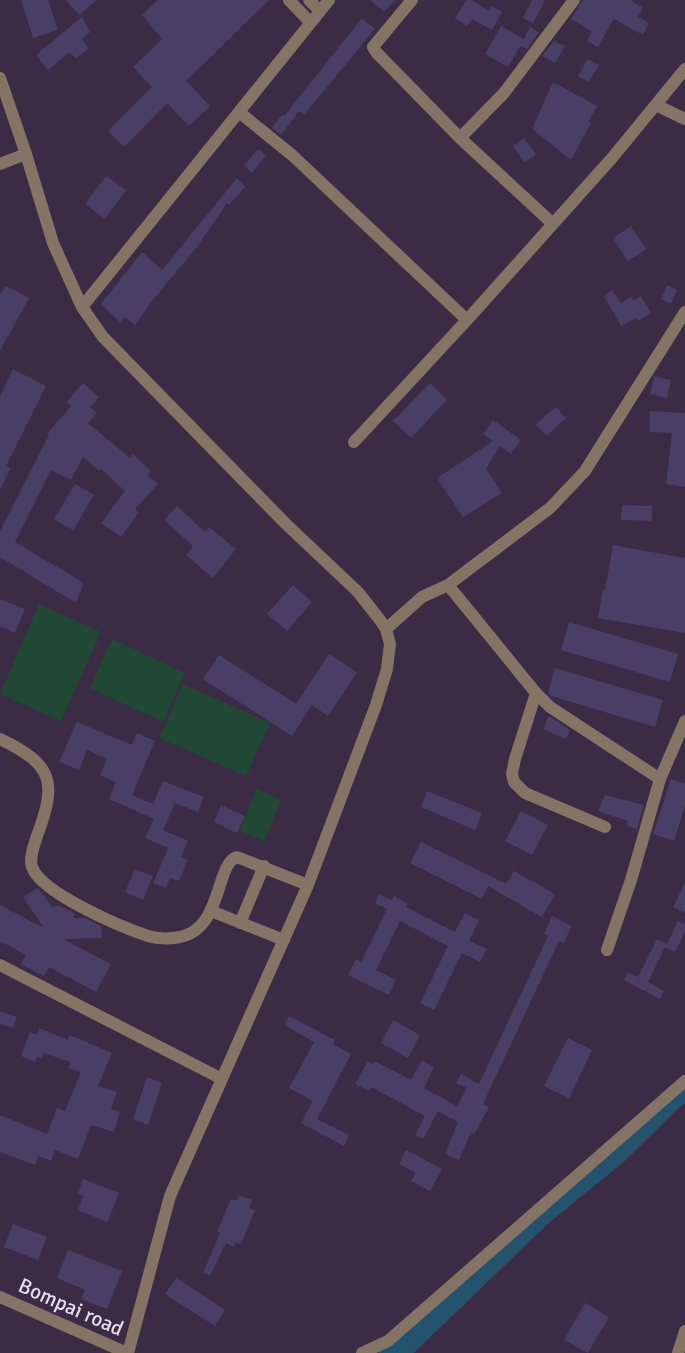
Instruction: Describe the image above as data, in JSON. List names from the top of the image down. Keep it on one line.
{"streets":{"street":["Bompai road"]}}
